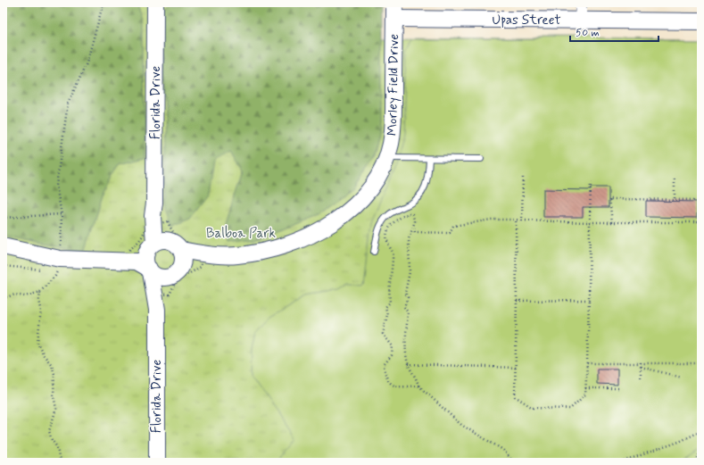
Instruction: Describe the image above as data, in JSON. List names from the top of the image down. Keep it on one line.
{"streets":{"street":["Upas Street","Morley Field Drive","Florida Drive"]},"crossings":[["Upas Street","Morley Field Drive"],["Morley Field Drive","Florida Drive"]],"parks":["Balboa Park"],"scale_bar":"50 m"}
